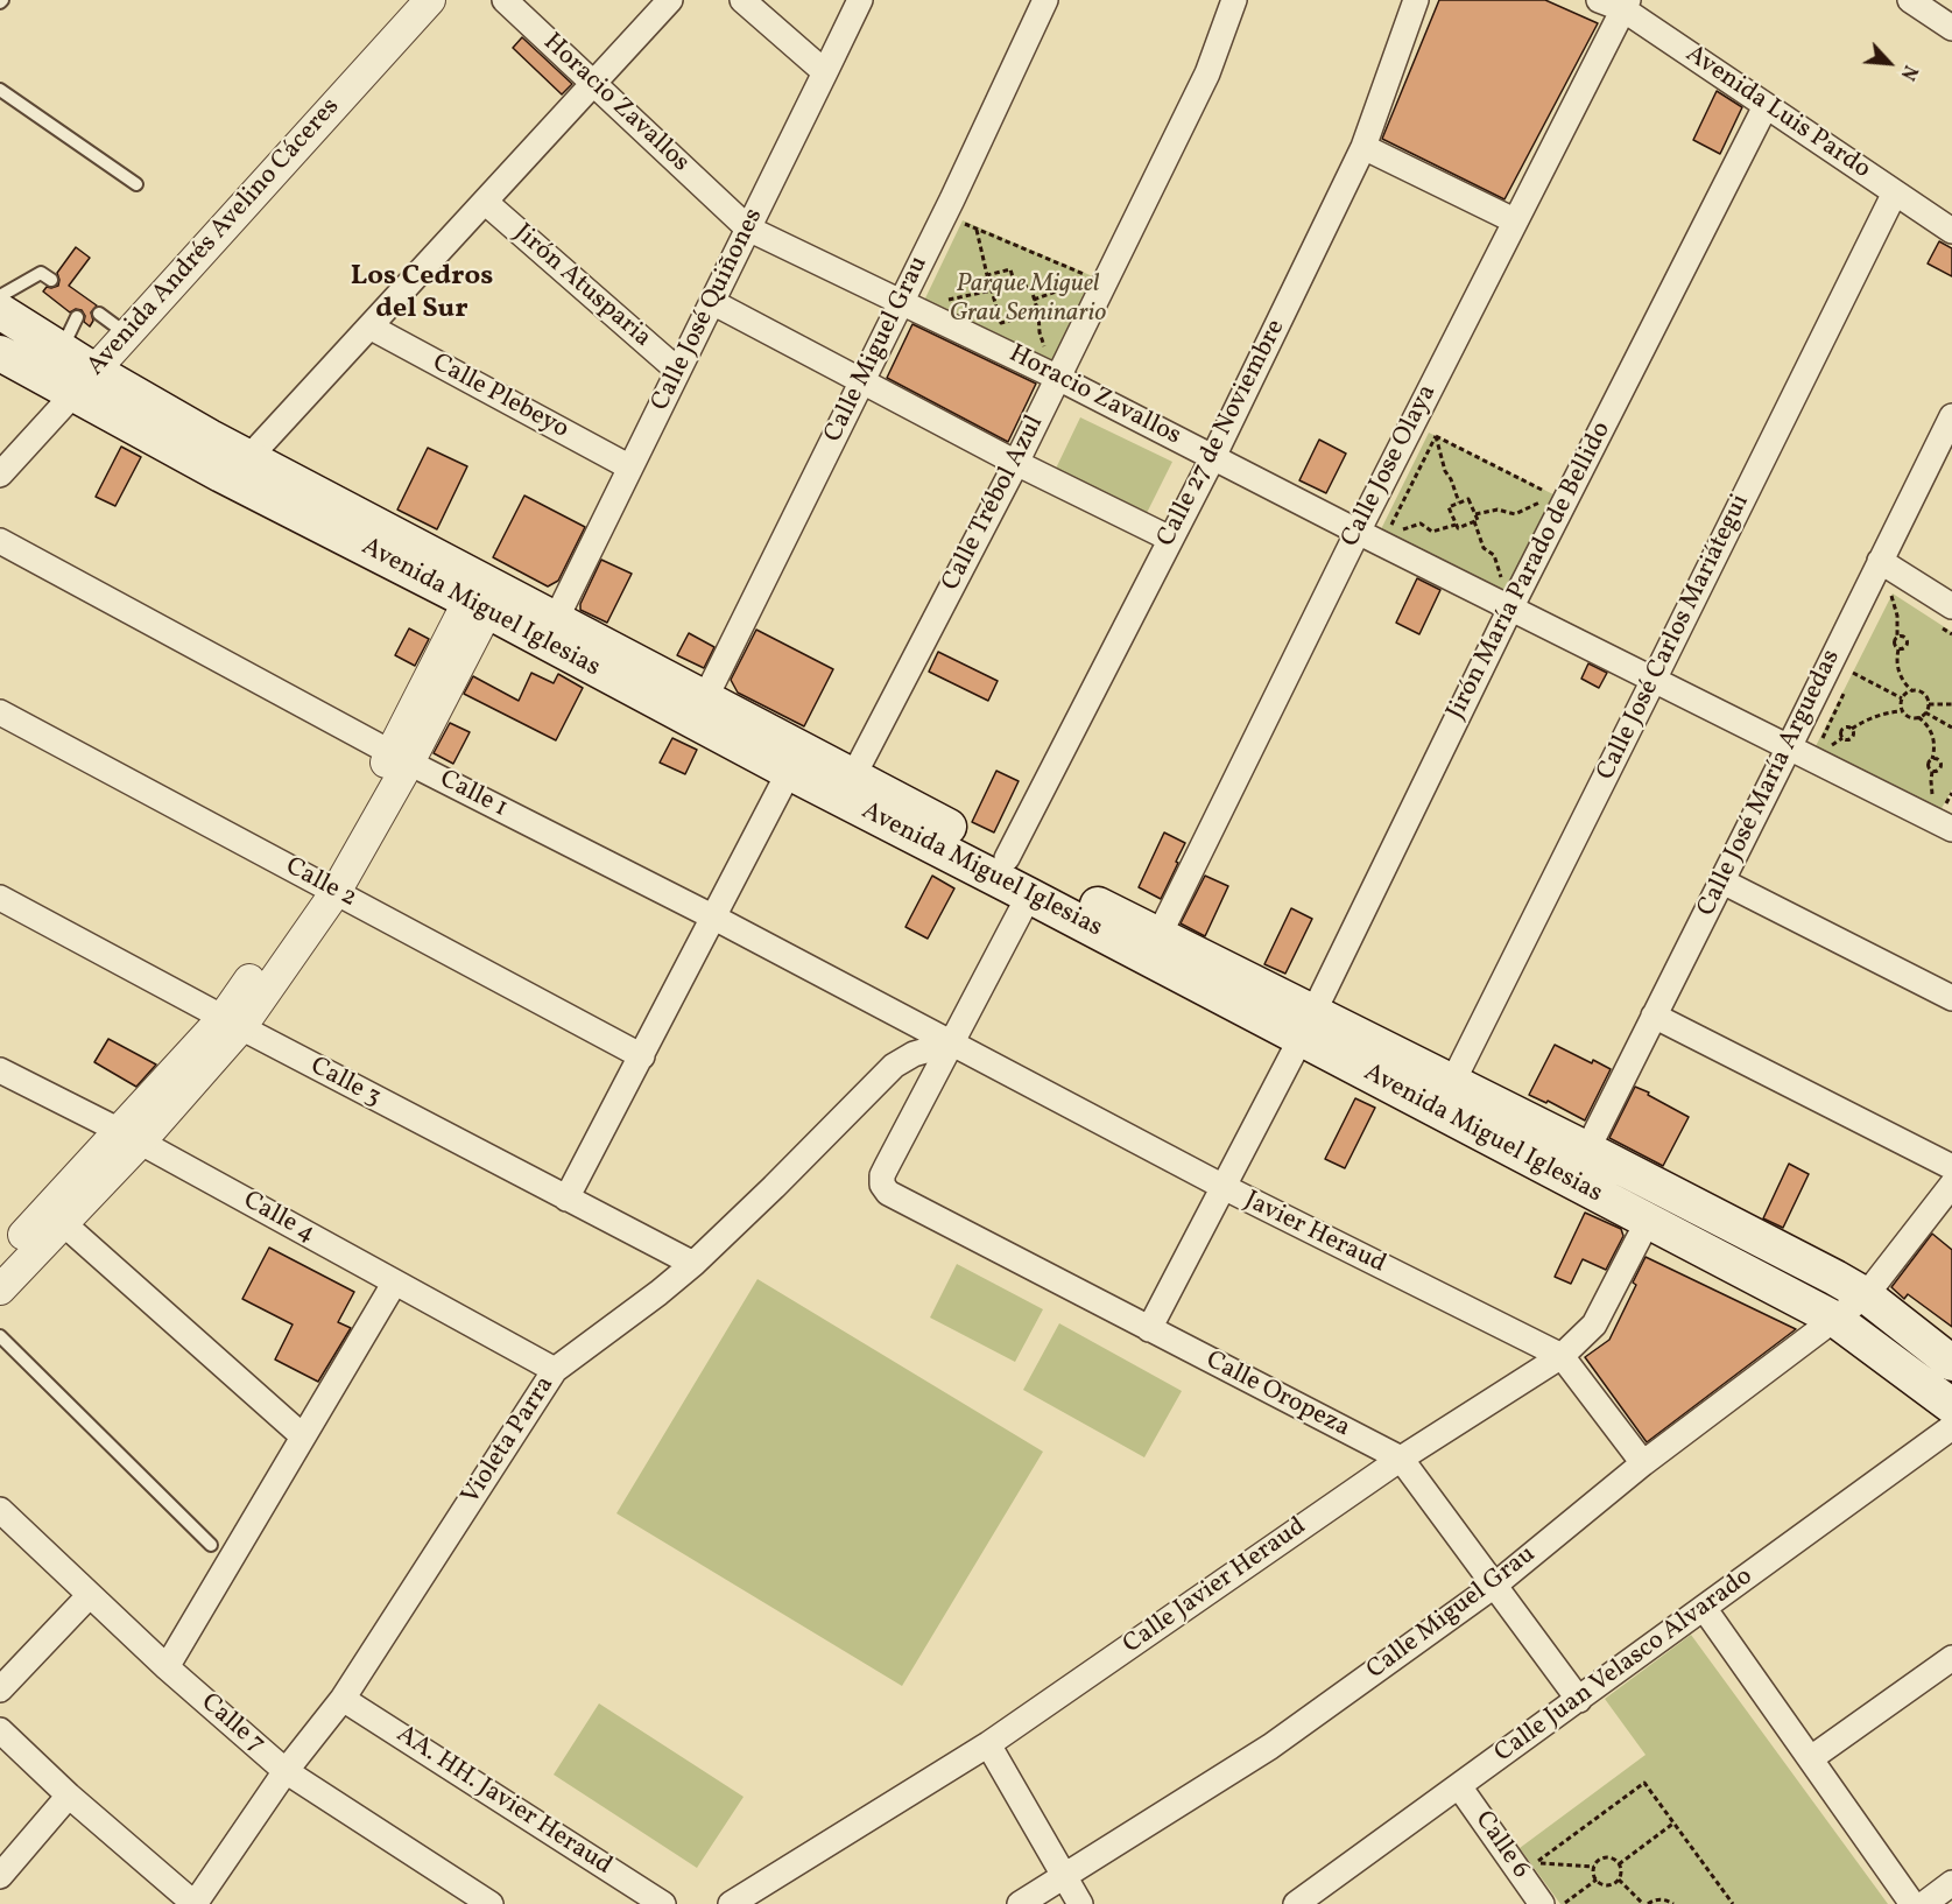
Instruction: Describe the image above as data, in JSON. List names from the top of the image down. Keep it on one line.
{"streets":{"main road":["Avenida Miguel Iglesias"],"street":["Horacio Zavallos","Avenida Luis Pardo","Avenida Andrés Avelino Cáceres","Jirón Atusparia","Calle José Quiñones","Calle Miguel Grau","Calle Plebeyo","Calle 27 de Noviembre","Calle Jose Olaya","Calle Trébol Azul","Jirón María Parado de Bellido","Calle José Carlos Mariátegui","Calle José María Arguedas","Calle 1","Calle 2","Calle 3","Calle 4","Javier Heraud","Calle Oropeza","Violeta Parra","Calle Javier Heraud","Calle Juan Velasco Alvarado","Calle 7","AA. HH. Javier Heraud","Calle 6"]},"crossings":[["Horacio Zavallos","Calle José Quiñones"],["Horacio Zavallos","Calle Miguel Grau"],["Horacio Zavallos","Calle 27 de Noviembre"],["Horacio Zavallos","Calle Jose Olaya"],["Horacio Zavallos","Calle Trébol Azul"],["Horacio Zavallos","Jirón María Parado de Bellido"],["Horacio Zavallos","Calle José Carlos Mariátegui"],["Horacio Zavallos","Calle José María Arguedas"],["Avenida Luis Pardo","Calle Jose Olaya"],["Avenida Luis Pardo","Jirón María Parado de Bellido"],["Avenida Luis Pardo","Calle José Carlos Mariátegui"],["Avenida Andrés Avelino Cáceres","Avenida Miguel Iglesias"],["Jirón Atusparia","Calle José Quiñones"],["Calle José Quiñones","Calle Plebeyo"],["Calle José Quiñones","Avenida Miguel Iglesias"],["Calle Miguel Grau","Avenida Miguel Iglesias"],["Calle Miguel Grau","Javier Heraud"],["Calle Miguel Grau","Calle Oropeza"],["Calle 27 de Noviembre","Avenida Miguel Iglesias"],["Calle Jose Olaya","Avenida Miguel Iglesias"],["Calle Trébol Azul","Avenida Miguel Iglesias"],["Jirón María Parado de Bellido","Avenida Miguel Iglesias"],["Jirón María Parado de Bellido","Javier Heraud"],["Jirón María Parado de Bellido","Calle Oropeza"],["Avenida Miguel Iglesias","Calle José Carlos Mariátegui"],["Avenida Miguel Iglesias","Calle José María Arguedas"],["Avenida Miguel Iglesias","Calle Javier Heraud"],["Calle 1","Javier Heraud"],["Calle 1","Calle Oropeza"],["Calle 1","Violeta Parra"],["Calle 3","Violeta Parra"],["Calle 4","Violeta Parra"],["Javier Heraud","Calle Oropeza"],["Javier Heraud","Violeta Parra"],["Javier Heraud","Calle Javier Heraud"],["Calle Oropeza","Violeta Parra"],["Calle Oropeza","Calle Javier Heraud"],["Calle Oropeza","Calle Juan Velasco Alvarado"],["Violeta Parra","Calle 7"],["Violeta Parra","AA. HH. Javier Heraud"],["Calle Juan Velasco Alvarado","Calle 6"]],"districts":["Los Cedros del Sur"],"parks":["Parque Miguel Grau Seminario"],"north":"bottom right"}
